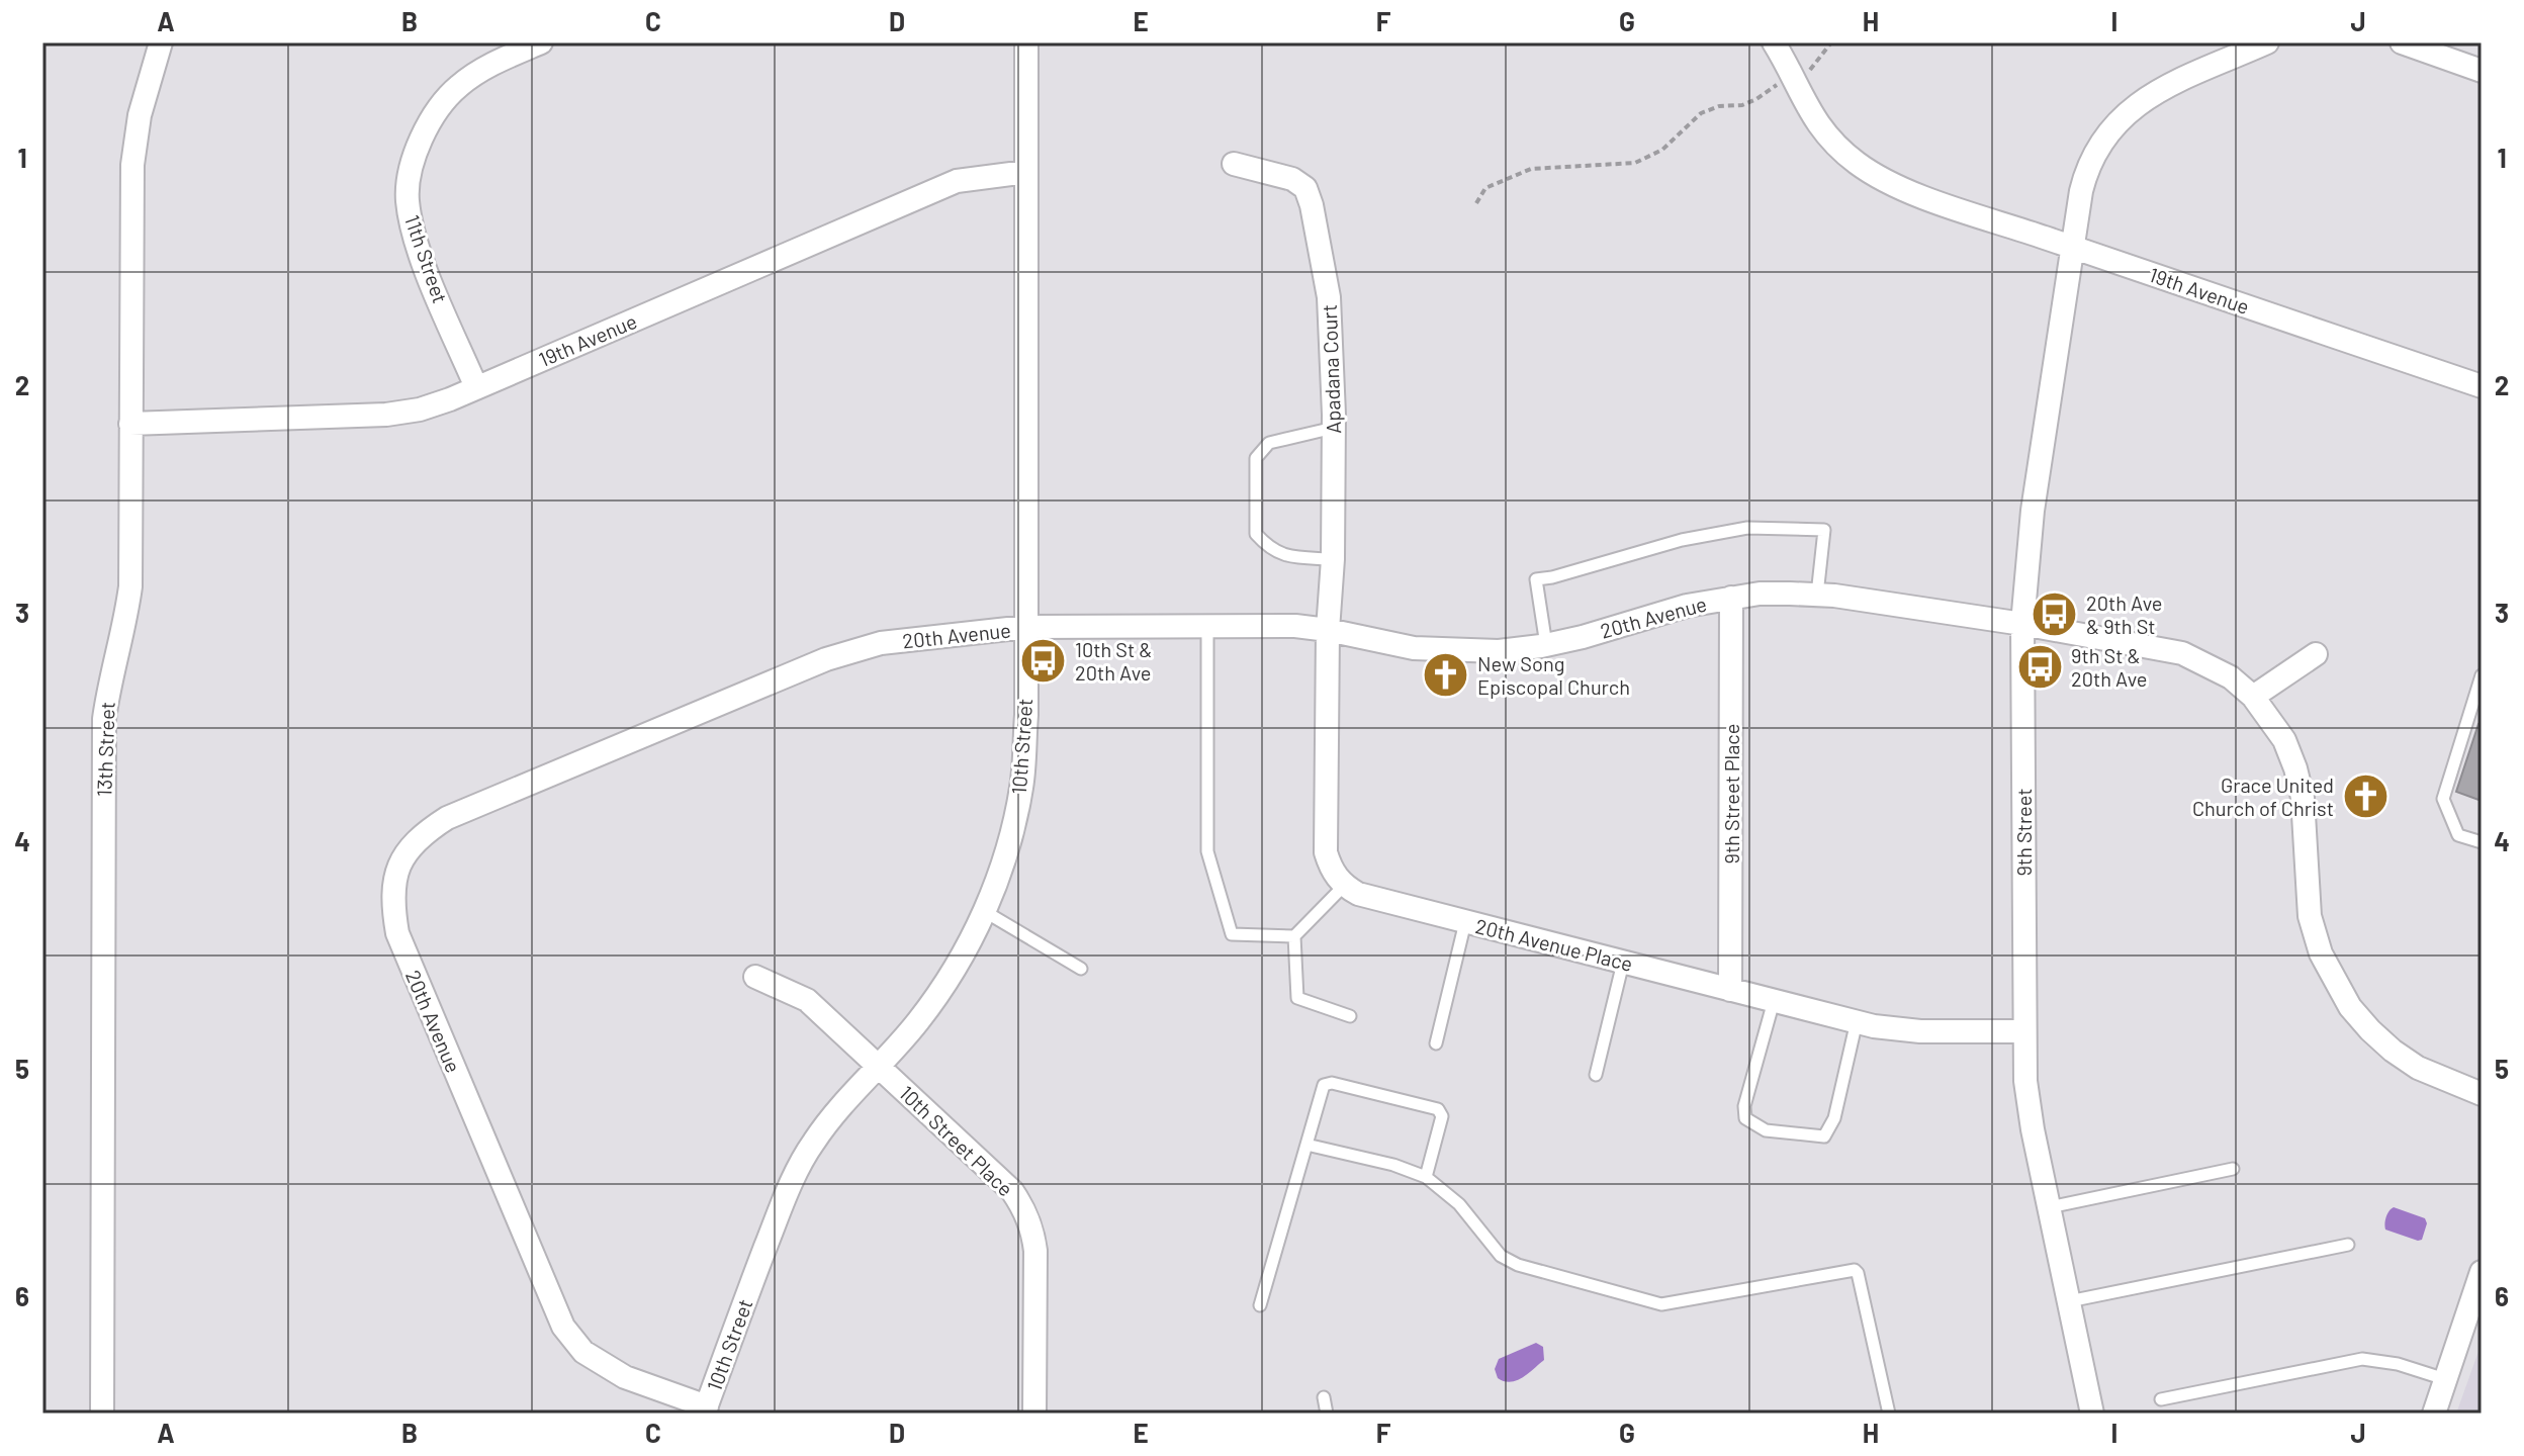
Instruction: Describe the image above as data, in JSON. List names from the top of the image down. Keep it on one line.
{"streets":{"street":["11th Street","19th Avenue","Apadana Court","20th Avenue","10th Street","13th Street","9th Street Place","9th Street","20th Avenue Place","10th Street Place"]},"crossings":[["11th Street","19th Avenue"],["19th Avenue","10th Street"],["19th Avenue","13th Street"],["19th Avenue","9th Street"],["Apadana Court","20th Avenue"],["20th Avenue","10th Street"],["20th Avenue","9th Street Place"],["20th Avenue","9th Street"],["10th Street","10th Street Place"],["9th Street Place","20th Avenue Place"],["9th Street","20th Avenue Place"]],"places":{"bus stop":["20th Ave & 9th St","10th St & 20th Ave","9th St & 20th Ave"],"church":["New Song Episcopal Church","Grace United Church of Christ"]},"grid":{"columns":["A","B","C","D","E","F","G","H","I","J"],"rows":["1","2","3","4","5","6"]}}
